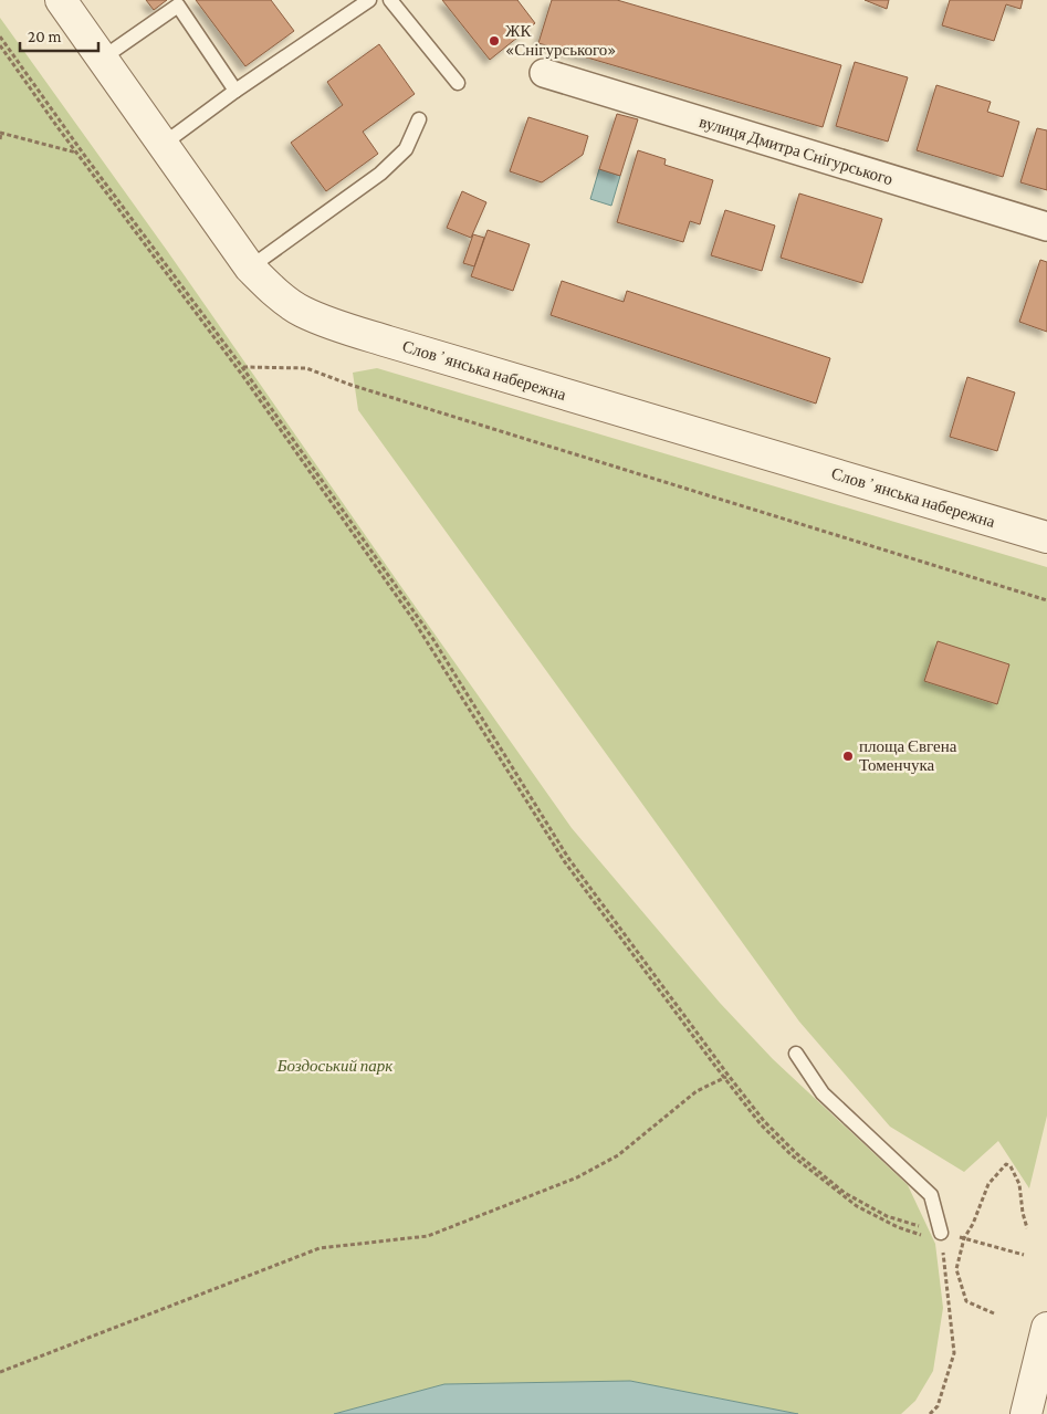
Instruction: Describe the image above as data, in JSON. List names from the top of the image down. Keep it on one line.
{"streets":{"street":["вулиця Дмитра Снігурського","Словʼянська набережна"]},"parks":["Боздоський парк"],"places":["ЖК «Снігурського»","площа Євгена Томенчука"],"scale_bar":"20 m"}
